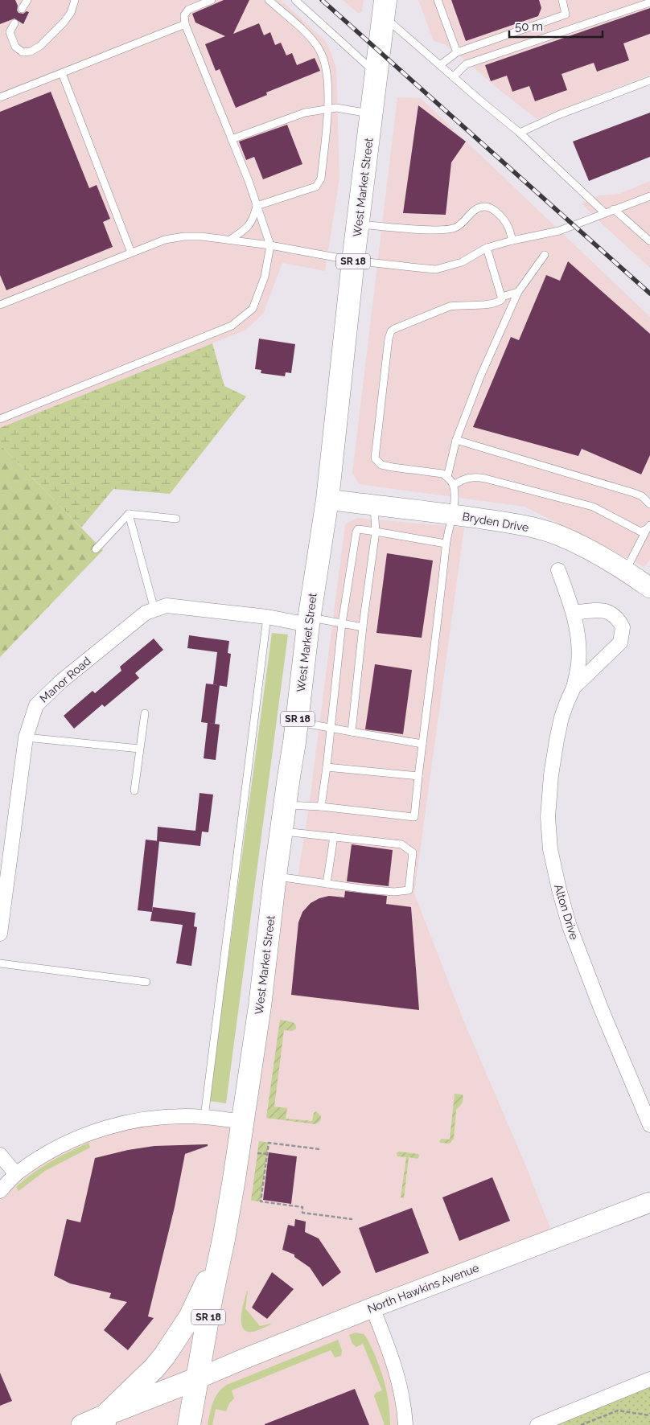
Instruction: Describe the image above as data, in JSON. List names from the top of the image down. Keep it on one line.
{"streets":{"main road":["West Market Street","SR 18"],"street":["Bryden Drive","Manor Road","Alton Drive","North Hawkins Avenue"]},"crossings":[["West Market Street","Bryden Drive"],["West Market Street","Manor Road"],["West Market Street","North Hawkins Avenue"]],"scale_bar":"50 m"}
